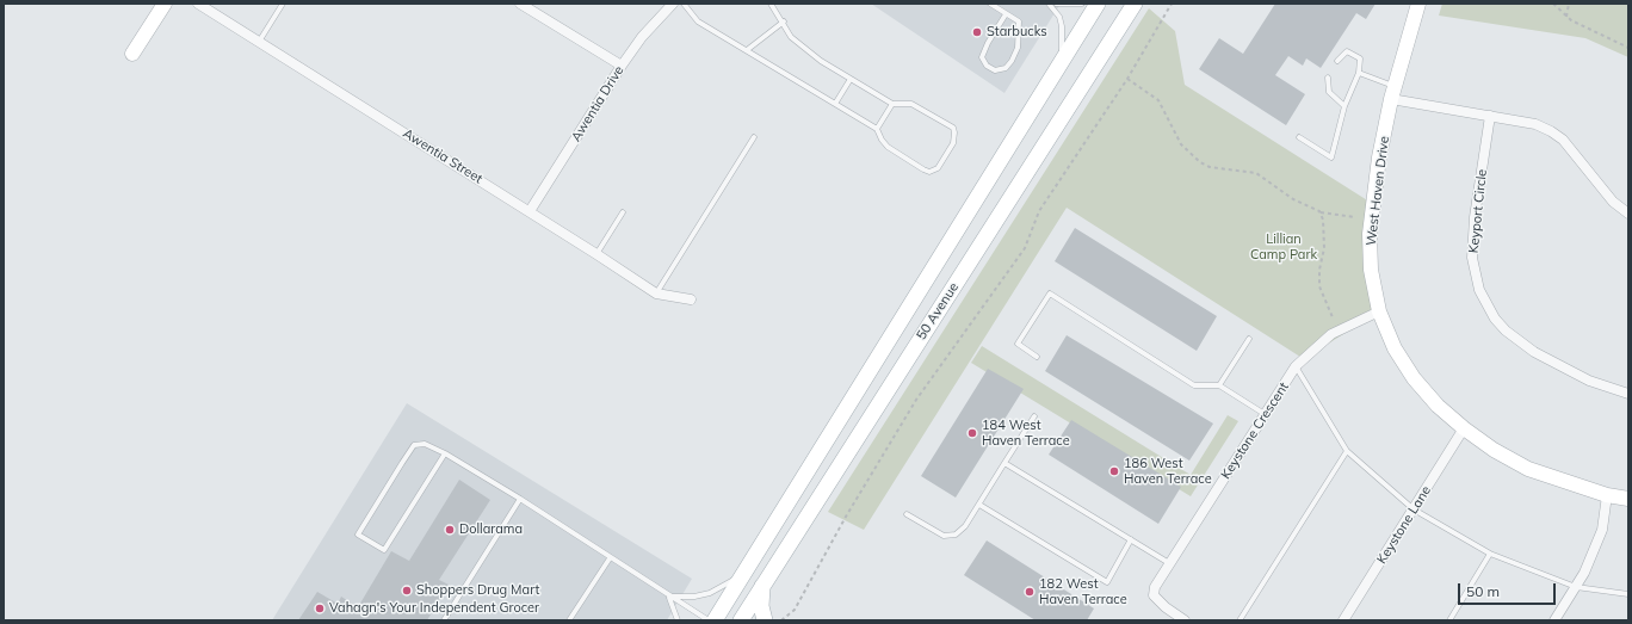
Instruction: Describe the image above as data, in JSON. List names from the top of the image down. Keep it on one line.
{"streets":{"main road":["50 Avenue"],"street":["Awentia Drive","Awentia Street","West Haven Drive","Keyport Circle","Keystone Crescent","Keystone Lane"]},"crossings":[["Awentia Drive","Awentia Street"],["West Haven Drive","Keystone Crescent"],["West Haven Drive","Keystone Lane"]],"parks":["Lillian Camp Park"],"places":["Starbucks","184 West Haven Terrace","186 West Haven Terrace","Dollarama","Shoppers Drug Mart","182 West Haven Terrace","Vahagn's Your Independent Grocer"],"scale_bar":"50 m"}
